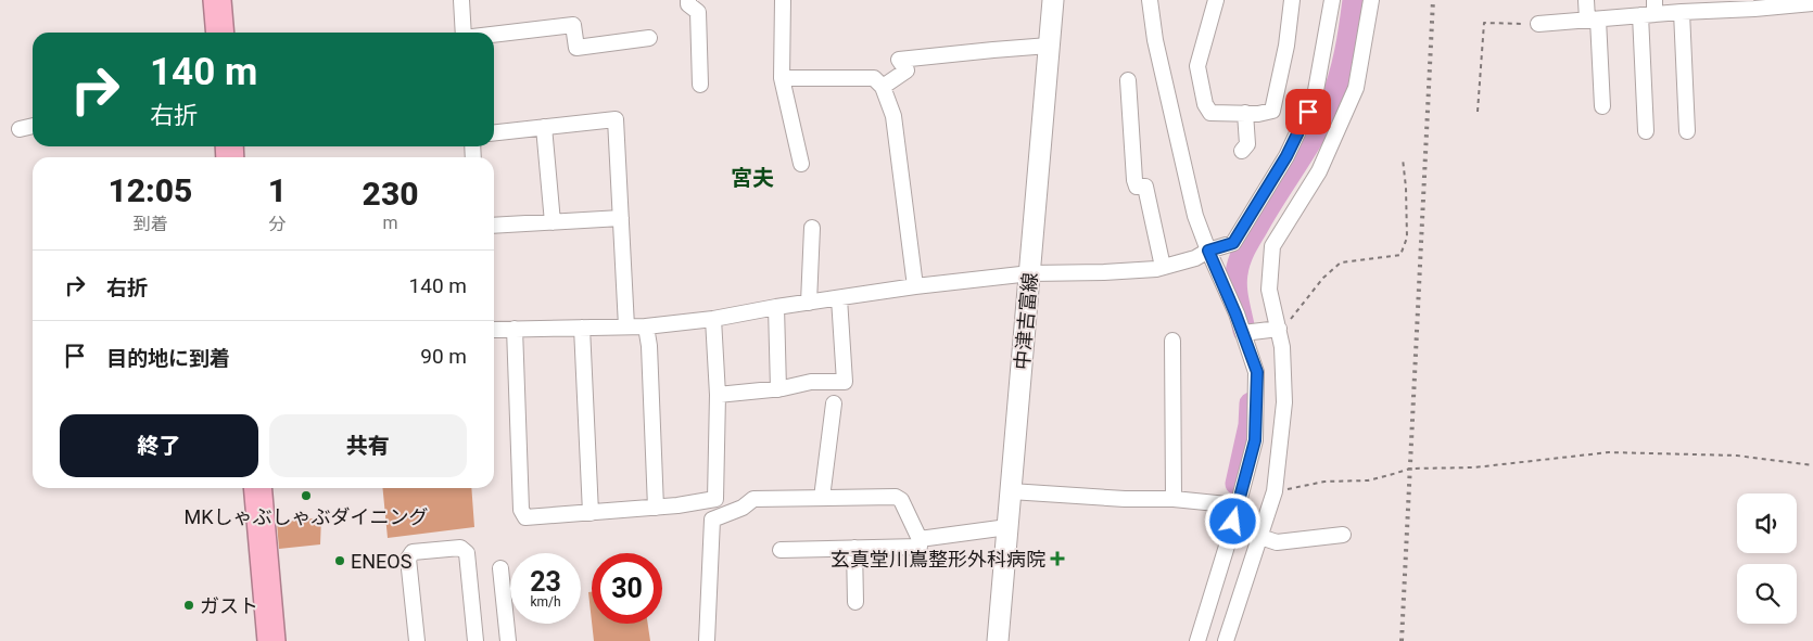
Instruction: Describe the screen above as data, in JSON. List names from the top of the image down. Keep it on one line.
{"streets":{"main road":["中津吉富線"]},"districts":["宮夫"],"places":{"other":["MKしゃぶしゃぶダイニング","ENEOS","ガスト"],"health":["玄真堂川嶌整形外科病院"]},"page":{"turn":["140 m","右折"],"eta":["12:05","到着","1","分","230","m"],"list":[{"name":"右折","value":"140 m"},{"name":"目的地に到着","value":"90 m"}],"buttons":["終了","共有"],"speed":"23 km/h","limit":"30"}}
